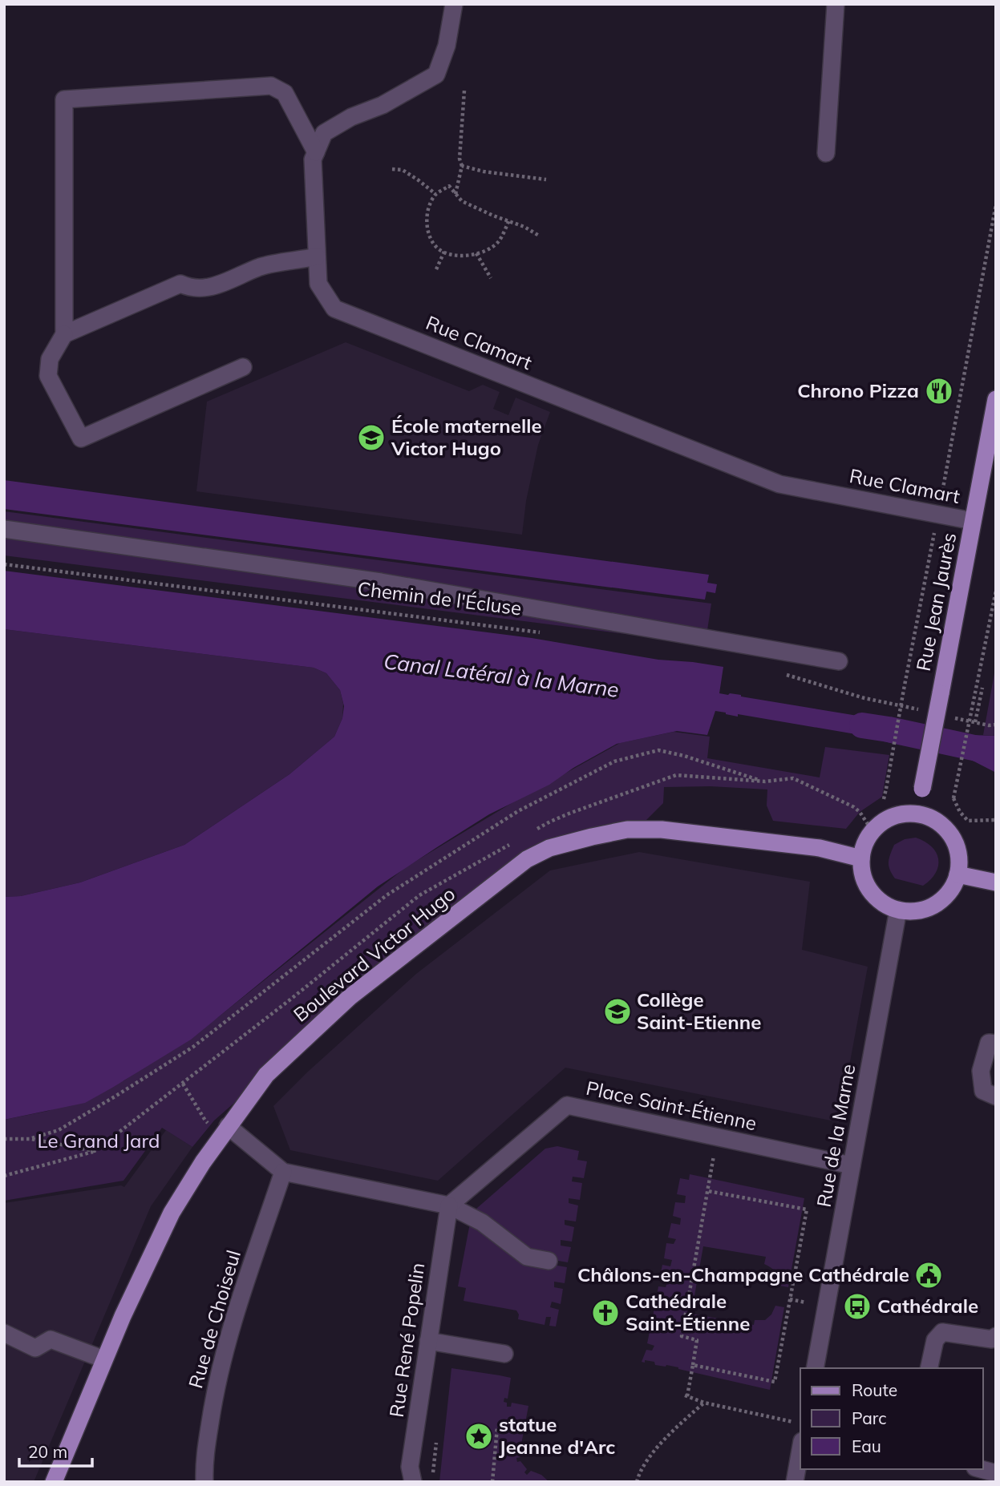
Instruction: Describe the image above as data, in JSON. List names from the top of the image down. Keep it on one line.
{"streets":{"main road":["Rue Jean Jaurès","Boulevard Victor Hugo"],"street":["Rue Clamart","Chemin de l'Écluse","Place Saint-Étienne","Rue de la Marne","Rue de Choiseul","Rue René Popelin"]},"crossings":[["Rue Clamart","Rue Jean Jaurès"],["Rue Jean Jaurès","Boulevard Victor Hugo"],["Rue Jean Jaurès","Rue de la Marne"],["Boulevard Victor Hugo","Rue de la Marne"],["Place Saint-Étienne","Rue de la Marne"],["Place Saint-Étienne","Rue René Popelin"]],"water":["Canal Latéral à la Marne"],"parks":["Le Grand Jard"],"places":{"restaurant":["Chrono Pizza"],"school or university":["École maternelle Victor Hugo","Collège Saint-Etienne"],"public building":["Châlons-en-Champagne Cathédrale"],"bus stop":["Cathédrale"],"church":["Cathédrale Saint-Étienne"],"place":["statue Jeanne d'Arc"]},"legend":["Route","Parc","Eau"],"scale_bar":"20 m"}
